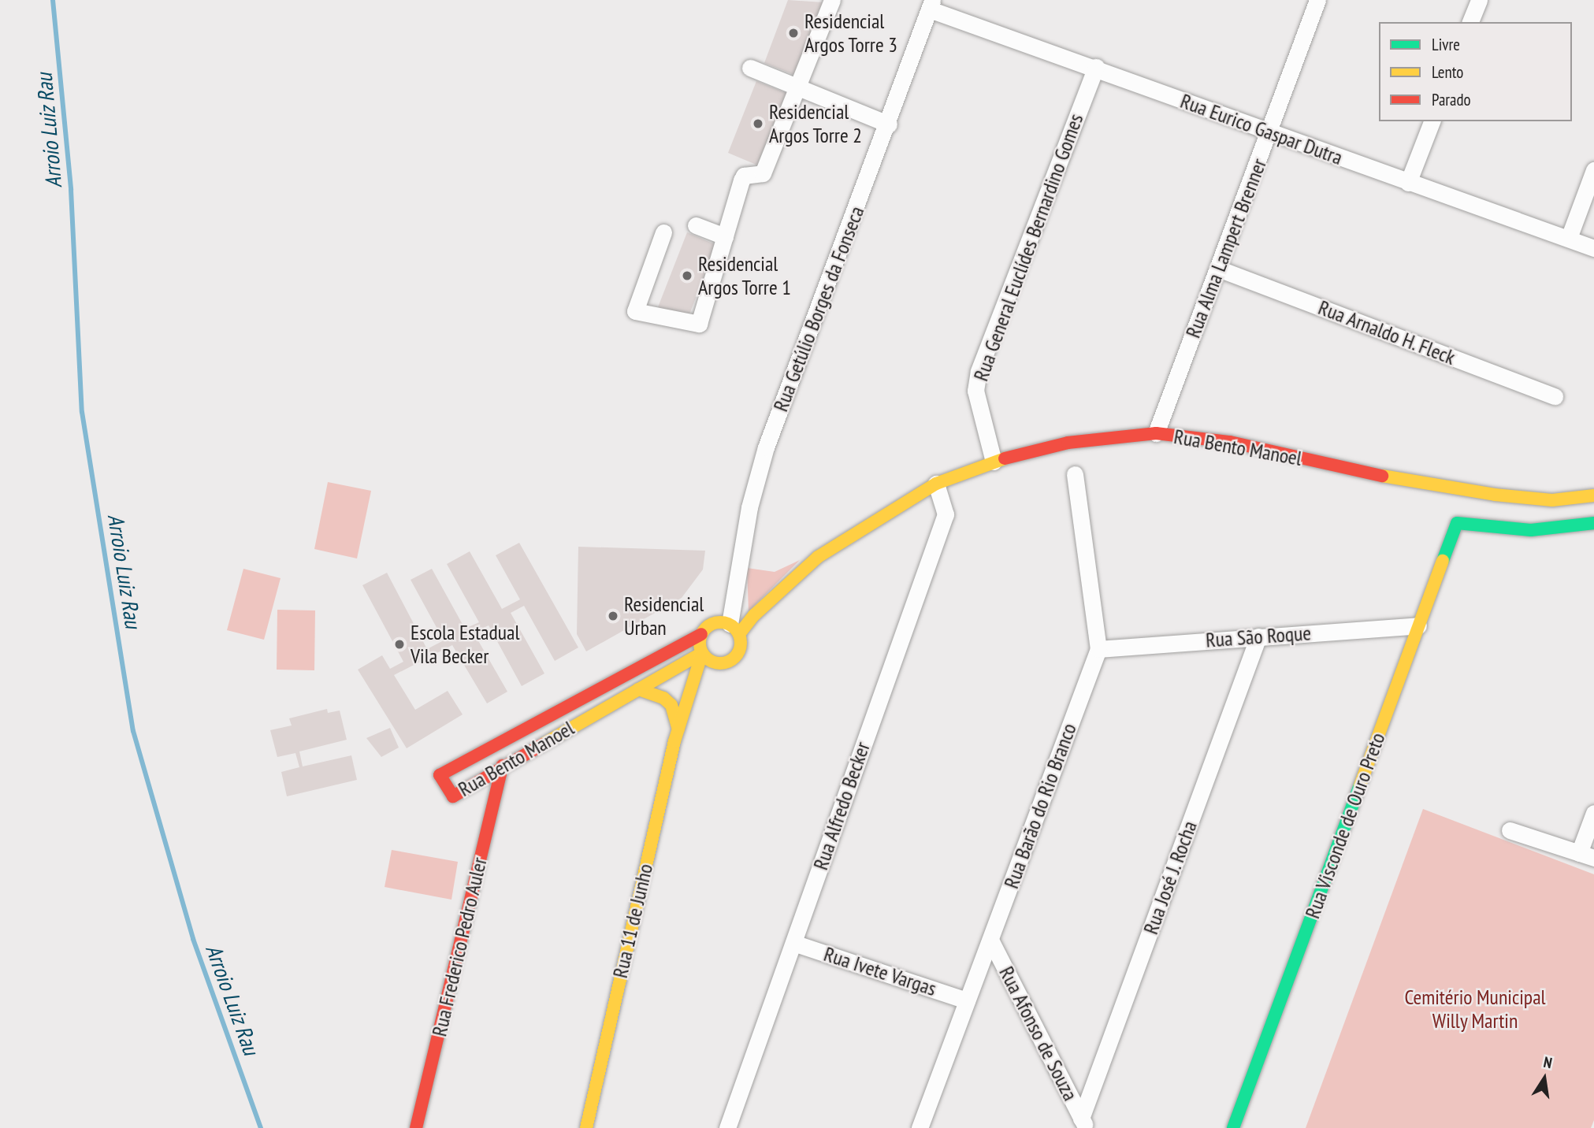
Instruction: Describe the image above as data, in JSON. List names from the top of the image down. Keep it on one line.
{"streets":{"street":["Rua Eurico Gaspar Dutra","Rua General Euclídes Bernardino Gomes","Rua Alma Lampert Brenner","Rua Getúlio Borges da Fonseca","Rua Arnaldo H. Fleck","Rua Bento Manoel","Rua São Roque","Rua Alfredo Becker","Rua Barão do Rio Branco","Rua Visconde de Ouro Preto","Rua José J. Rocha","Rua 11 de Junho","Rua Frederico Pedro Auler","Rua Ivete Vargas","Rua Afonso de Souza"]},"crossings":[["Rua Eurico Gaspar Dutra","Rua General Euclídes Bernardino Gomes"],["Rua Eurico Gaspar Dutra","Rua Alma Lampert Brenner"],["Rua Eurico Gaspar Dutra","Rua Getúlio Borges da Fonseca"],["Rua General Euclídes Bernardino Gomes","Rua Bento Manoel"],["Rua Alma Lampert Brenner","Rua Arnaldo H. Fleck"],["Rua Alma Lampert Brenner","Rua Bento Manoel"],["Rua Getúlio Borges da Fonseca","Rua Bento Manoel"],["Rua Getúlio Borges da Fonseca","Rua 11 de Junho"],["Rua Bento Manoel","Rua Alfredo Becker"],["Rua Bento Manoel","Rua 11 de Junho"],["Rua Bento Manoel","Rua Frederico Pedro Auler"],["Rua São Roque","Rua Barão do Rio Branco"],["Rua São Roque","Rua Visconde de Ouro Preto"],["Rua São Roque","Rua José J. Rocha"],["Rua Alfredo Becker","Rua Ivete Vargas"],["Rua Barão do Rio Branco","Rua Ivete Vargas"],["Rua Barão do Rio Branco","Rua Afonso de Souza"],["Rua José J. Rocha","Rua Afonso de Souza"]],"water":["Arroio Luiz Rau"],"parks":["Cemitério Municipal Willy Martin"],"places":["Residencial Argos Torre 3","Residencial Argos Torre 2","Residencial Argos Torre 1","Residencial Urban","Escola Estadual Vila Becker"],"legend":["Livre","Lento","Parado"],"north":"top"}
